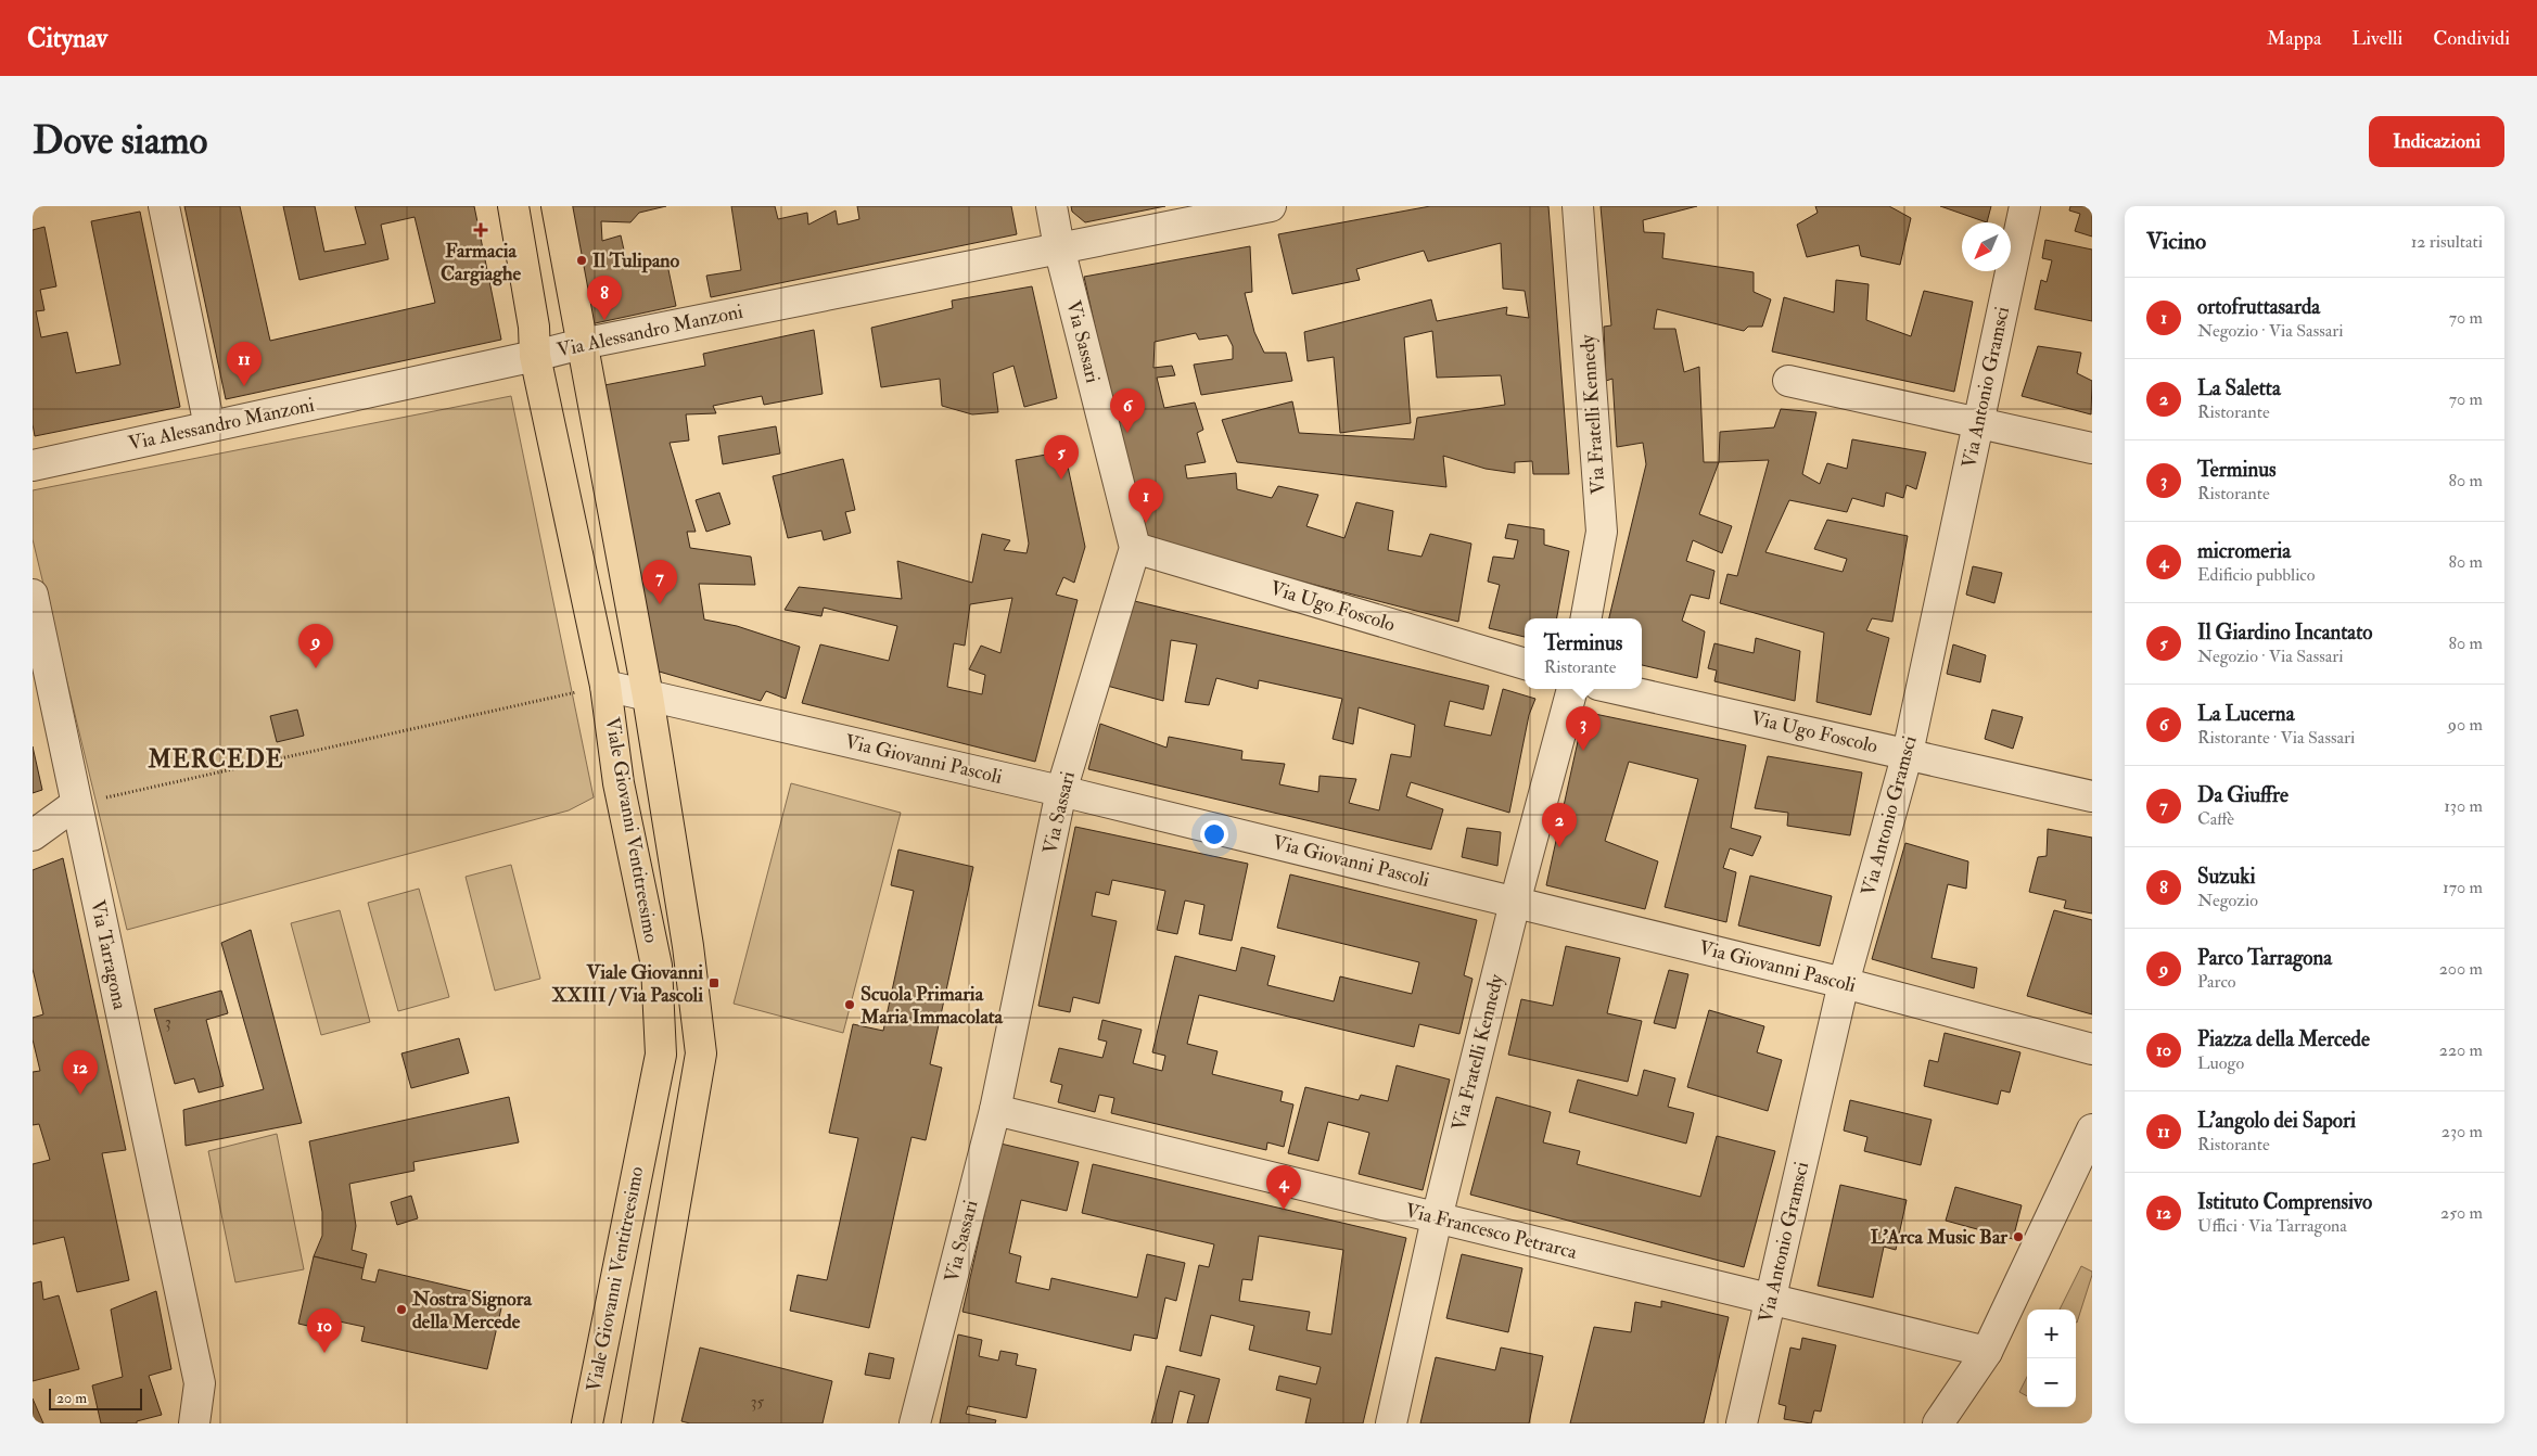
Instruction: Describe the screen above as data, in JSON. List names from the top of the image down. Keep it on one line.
{"streets":{"main road":["Viale Giovanni Ventitreesimo"],"street":["Via Alessandro Manzoni","Via Sassari","Via Antonio Gramsci","Via Fratelli Kennedy","Via Ugo Foscolo","Via Giovanni Pascoli","Via Tarragona","Via Francesco Petrarca"]},"crossings":[["Via Alessandro Manzoni","Via Sassari"],["Via Alessandro Manzoni","Viale Giovanni Ventitreesimo"],["Via Sassari","Via Ugo Foscolo"],["Via Sassari","Via Giovanni Pascoli"],["Via Sassari","Via Francesco Petrarca"],["Via Antonio Gramsci","Via Ugo Foscolo"],["Via Antonio Gramsci","Via Giovanni Pascoli"],["Via Antonio Gramsci","Via Francesco Petrarca"],["Via Fratelli Kennedy","Via Giovanni Pascoli"],["Via Fratelli Kennedy","Via Francesco Petrarca"],["Via Giovanni Pascoli","Viale Giovanni Ventitreesimo"]],"districts":["MERCEDE"],"places":{"health":["Farmacia Cargiaghe"],"other":["Il Tulipano","Scuola Primaria Maria Immacolata","L'Arca Music Bar","Nostra Signora della Mercede"],"transit":["Viale Giovanni XXIII / Via Pascoli"]},"house_numbers":["3","35"],"scale_bar":"20 m","north":"bottom left","page":{"header":"Citynav","nav":["Mappa","Livelli","Condividi"],"buttons":"Indicazioni","title":"Dove siamo","heading":["Vicino","12 risultati"],"pins":["8","11","6","5","1","7","9","3","2","12","4","10"],"list":[{"mark":"1","name":"ortofruttasarda","note":"Negozio · Via Sassari","value":"70 m"},{"mark":"2","name":"La Saletta","note":"Ristorante","value":"70 m"},{"mark":"3","name":"Terminus","note":"Ristorante","value":"80 m"},{"mark":"4","name":"micromeria","note":"Edificio pubblico","value":"80 m"},{"mark":"5","name":"Il Giardino Incantato","note":"Negozio · Via Sassari","value":"80 m"},{"mark":"6","name":"La Lucerna","note":"Ristorante · Via Sassari","value":"90 m"},{"mark":"7","name":"Da Giuffre","note":"Caffè","value":"130 m"},{"mark":"8","name":"Suzuki","note":"Negozio","value":"170 m"},{"mark":"9","name":"Parco Tarragona","note":"Parco","value":"200 m"},{"mark":"10","name":"Piazza della Mercede","note":"Luogo","value":"220 m"},{"mark":"11","name":"L'angolo dei Sapori","note":"Ristorante","value":"230 m"},{"mark":"12","name":"Istituto Comprensivo","note":"Uffici · Via Tarragona","value":"250 m"}],"popup":["Terminus","Ristorante"],"map_buttons":["+","−"],"scale":"20 m"}}
